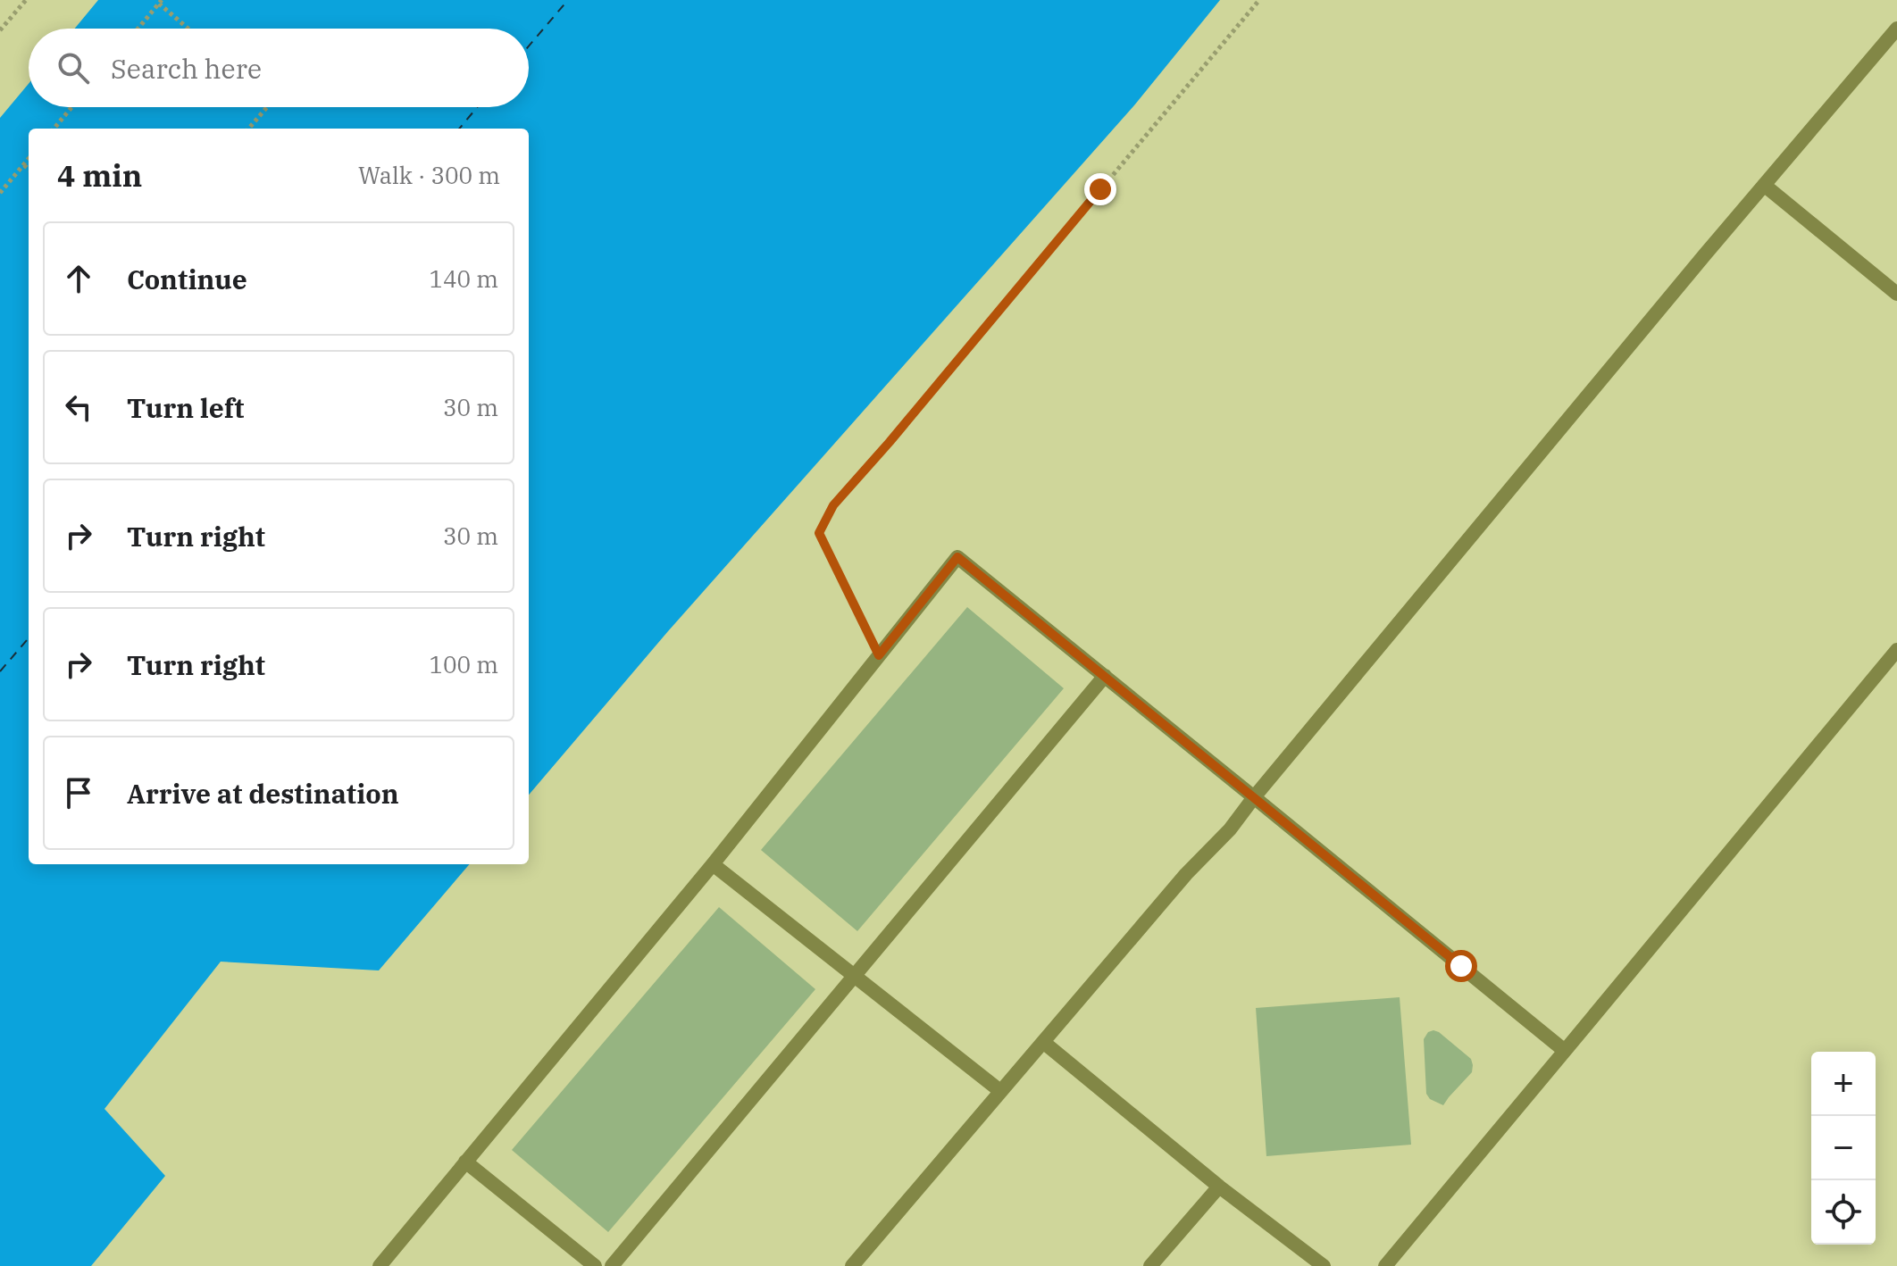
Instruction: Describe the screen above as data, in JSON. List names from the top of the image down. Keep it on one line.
{"page":{"search":"Search here","heading":["4 min","Walk · 300 m"],"list":[["Continue","140 m"],["Turn left","30 m"],["Turn right","30 m"],["Turn right","100 m"],"Arrive at destination"],"map_buttons":["+","−"]}}
